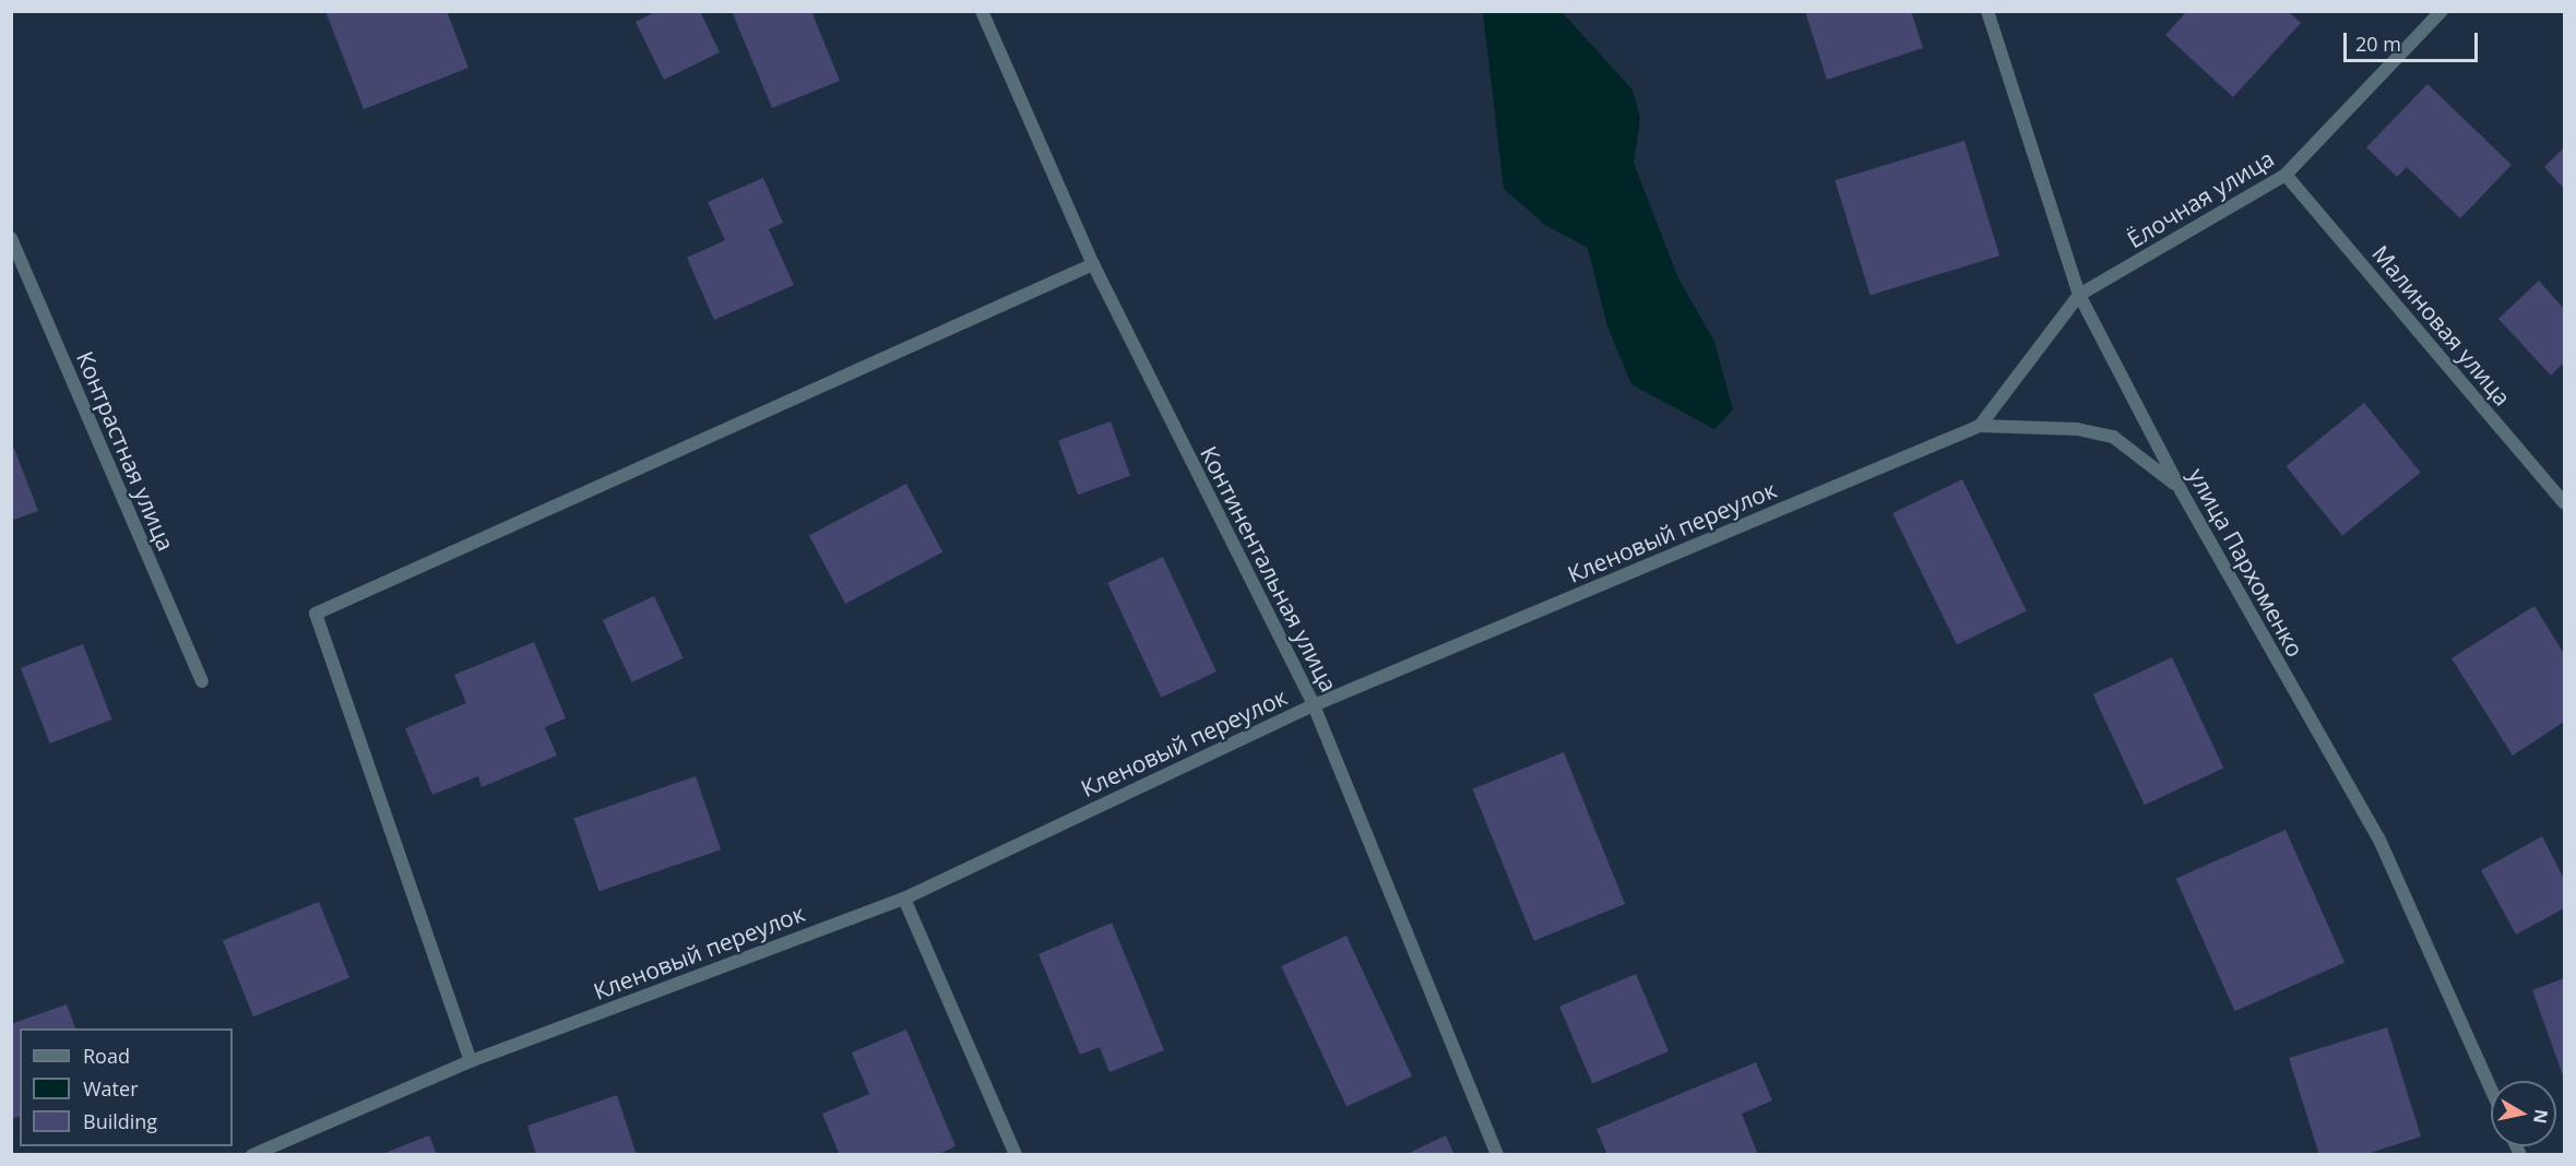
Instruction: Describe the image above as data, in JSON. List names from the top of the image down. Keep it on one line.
{"streets":{"street":["Ёлочная улица","Малиновая улица","Контрастная улица","Кленовый переулок","улица Пархоменко","Континентальная улица"]},"crossings":[["Ёлочная улица","Малиновая улица"],["Ёлочная улица","улица Пархоменко"],["Кленовый переулок","Континентальная улица"]],"legend":["Road","Water","Building"],"scale_bar":"20 m","north":"right"}
